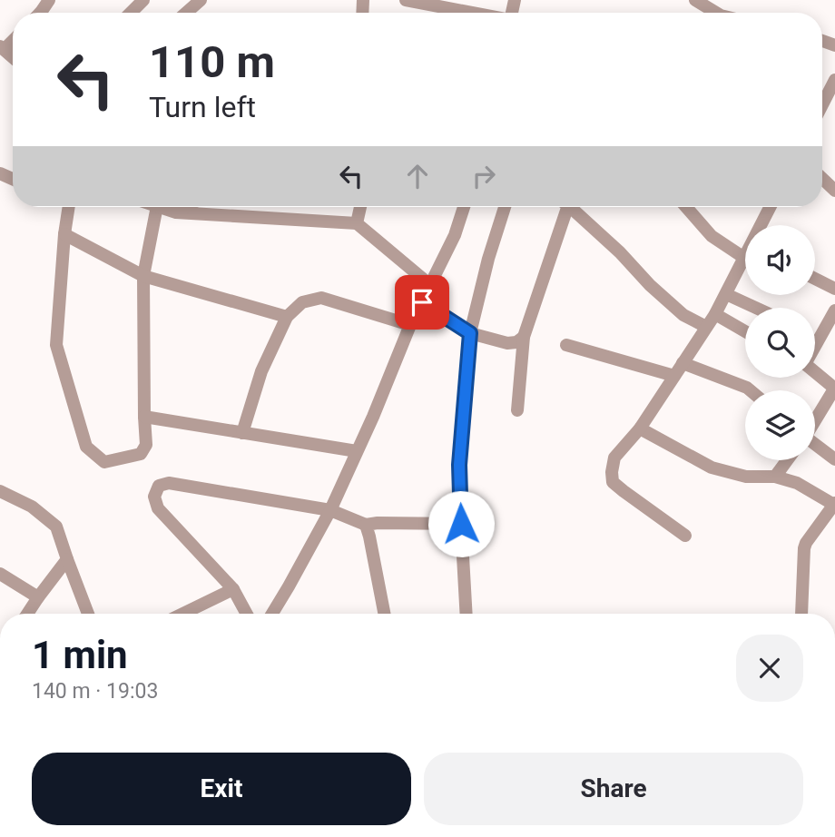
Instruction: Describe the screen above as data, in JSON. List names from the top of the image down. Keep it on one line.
{"page":{"turn":["110 m","Turn left"],"heading":["1 min","140 m · 19:03"],"buttons":["Exit","Share"]}}
